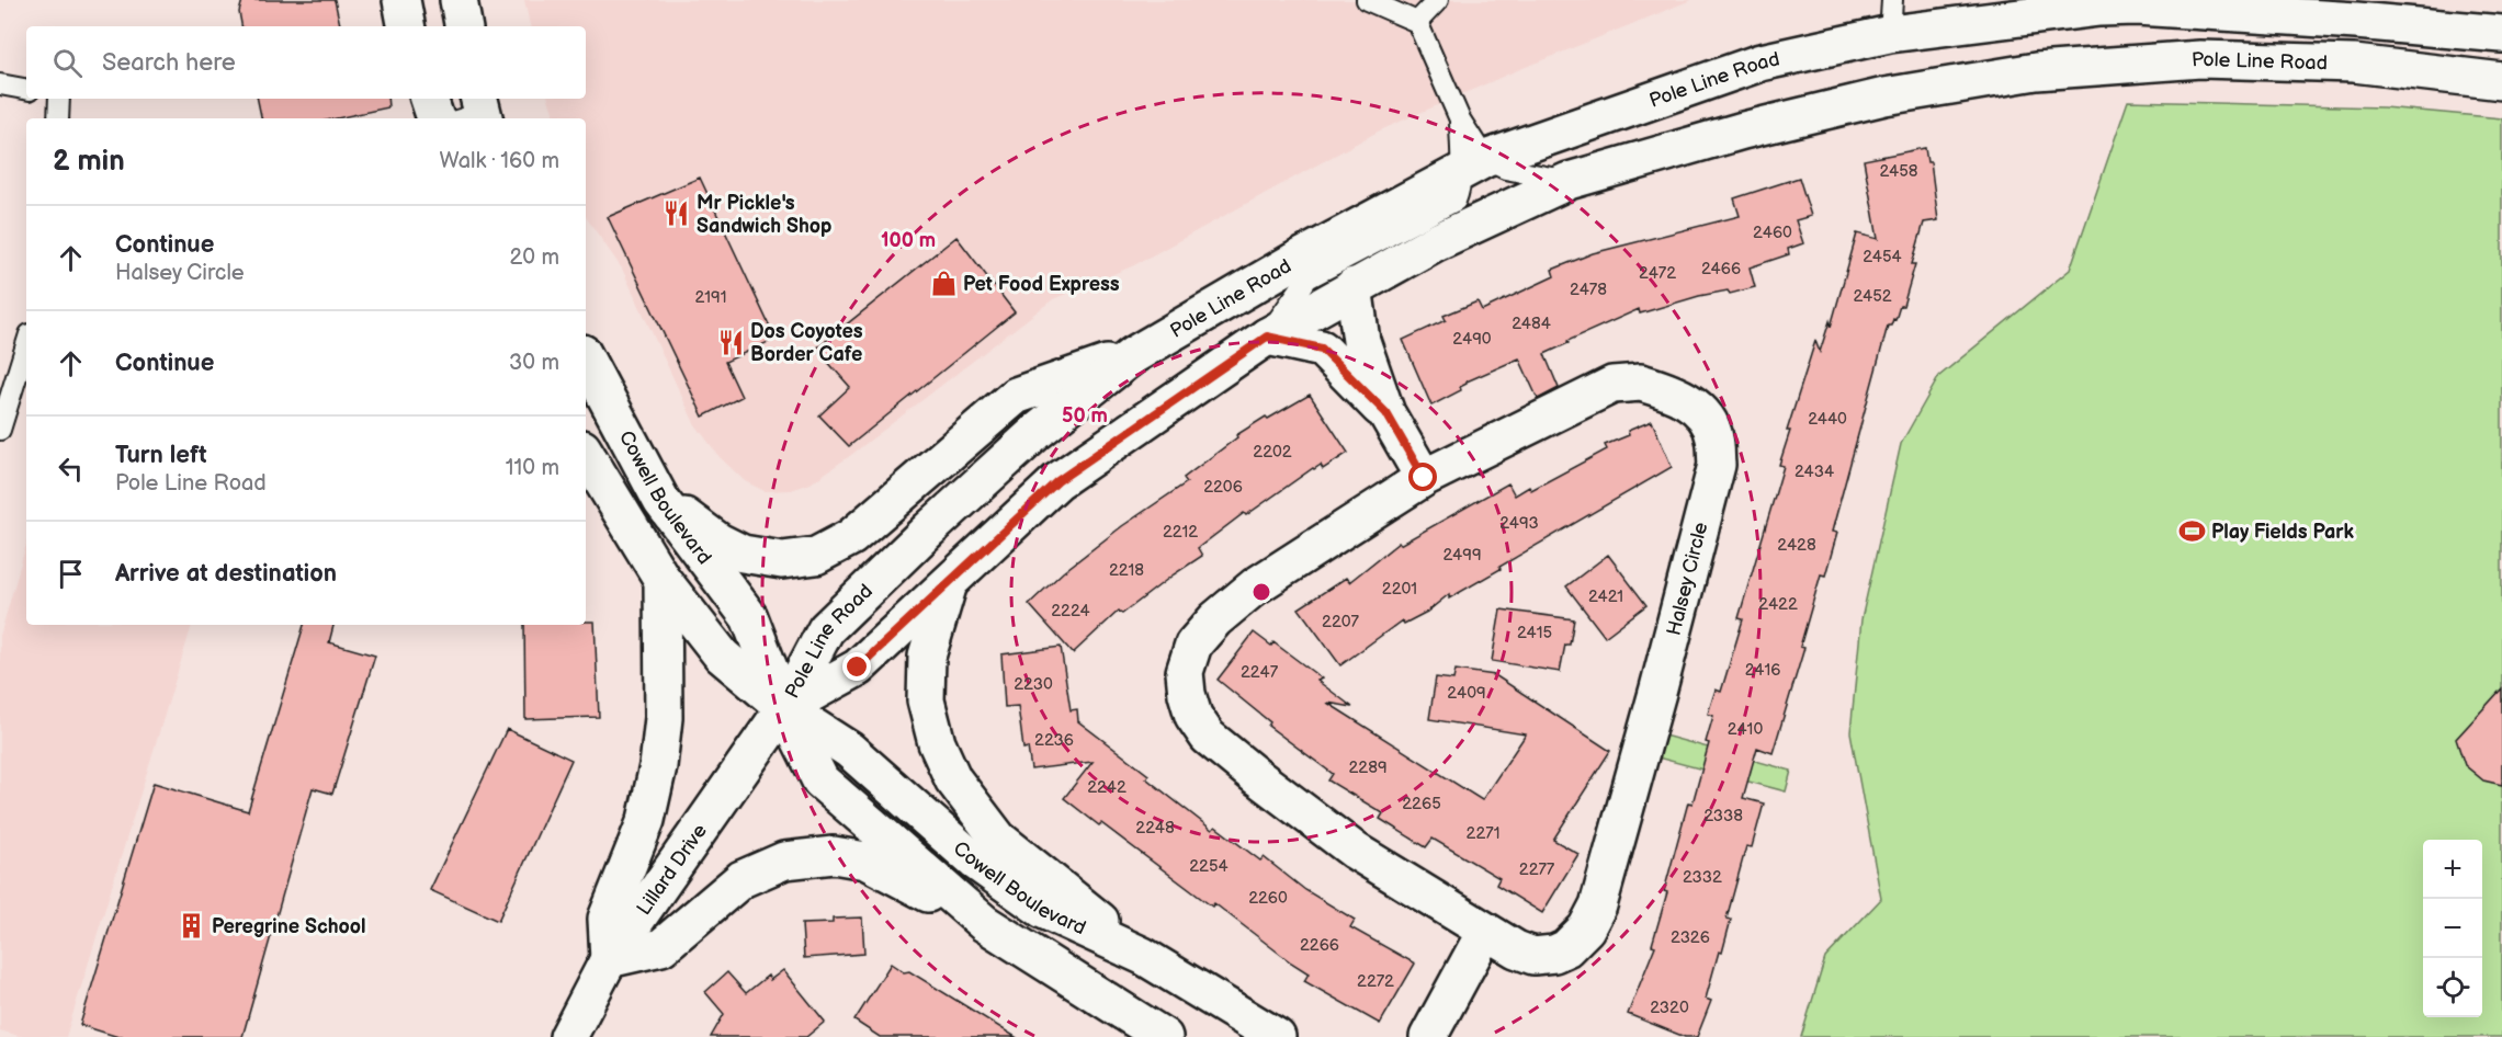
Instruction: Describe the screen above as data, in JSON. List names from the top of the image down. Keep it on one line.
{"streets":{"main road":["Pole Line Road","Cowell Boulevard","Halsey Circle","Lillard Drive"]},"crossings":[["Pole Line Road","Cowell Boulevard"],["Pole Line Road","Lillard Drive"],["Cowell Boulevard","Lillard Drive"]],"places":{"restaurant":["Mr Pickle's Sandwich Shop","Dos Coyotes Border Cafe"],"shop":["Pet Food Express"],"sports":["Play Fields Park"],"building":["Peregrine School"]},"house_numbers":["2458","2460","2454","2466","2472","2478","2452","2191","2484","2490","2440","2202","2434","2206","2493","2212","2428","2499","2218","2201","2421","2422","2224","2207","2415","2416","2247","2230","2409","2410","2236","2289","2242","2265","2338","2248","2271","2254","2277","2332","2260","2326","2266","2272","2320"],"page":{"search":"Search here","heading":["2 min","Walk · 160 m"],"list":[["Continue","Halsey Circle","20 m"],["Continue","30 m"],["Turn left","Pole Line Road","110 m"],"Arrive at destination"],"map_buttons":["+","−"]},"rings":["100 m","50 m"]}
